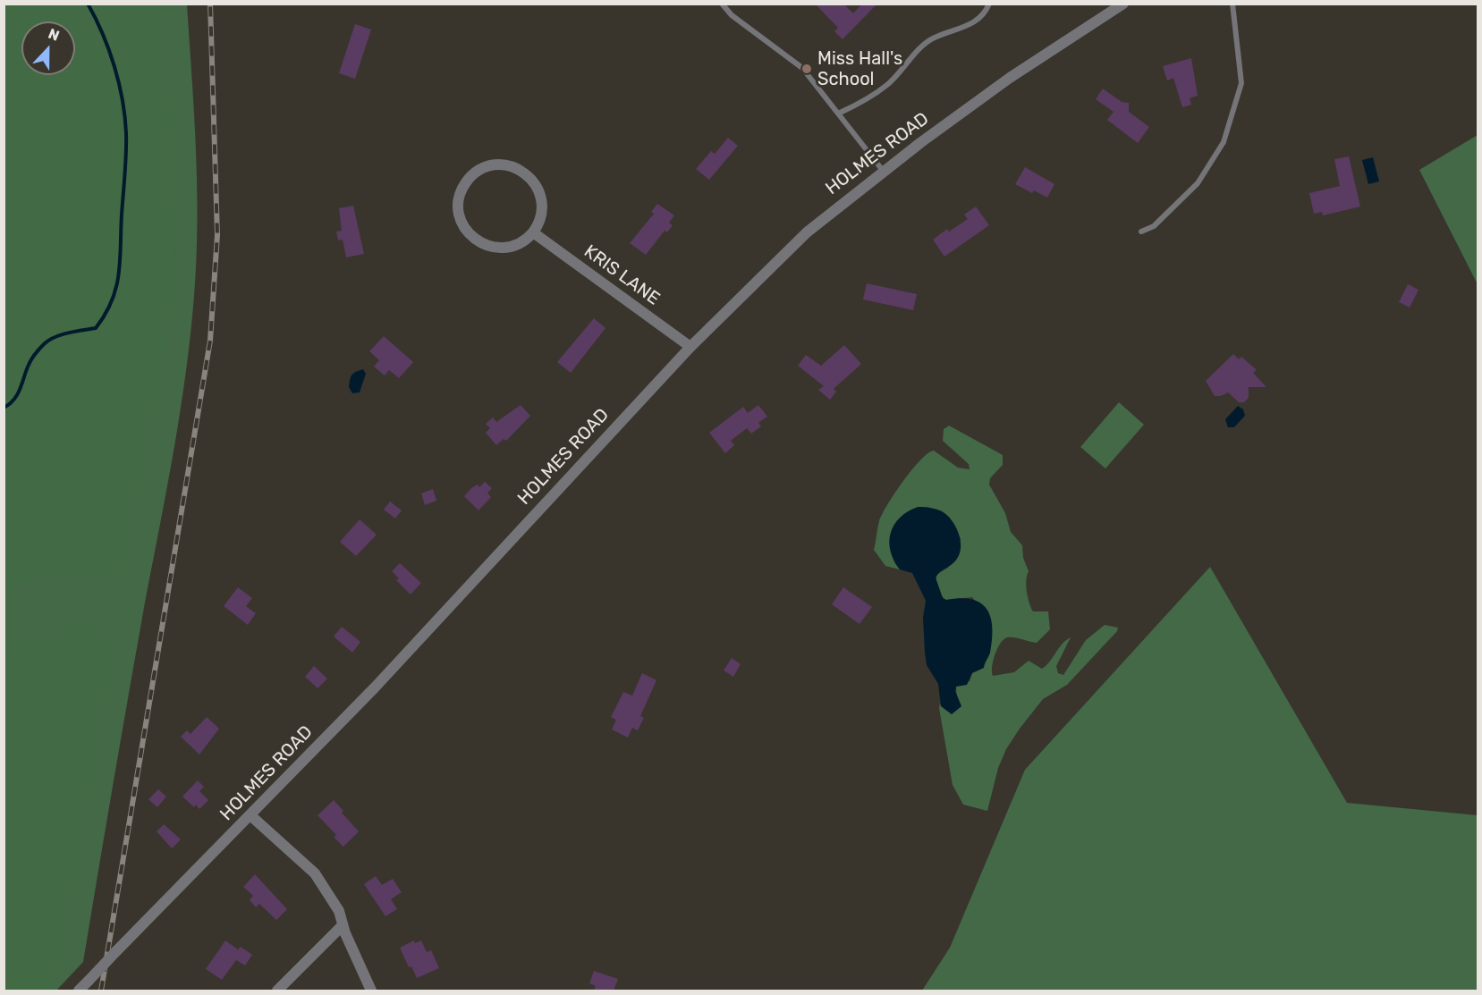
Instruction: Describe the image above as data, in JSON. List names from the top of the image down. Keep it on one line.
{"streets":{"street":["HOLMES ROAD","KRIS LANE"]},"crossings":[["HOLMES ROAD","KRIS LANE"]],"places":["Miss Hall's School"],"north":"top"}
